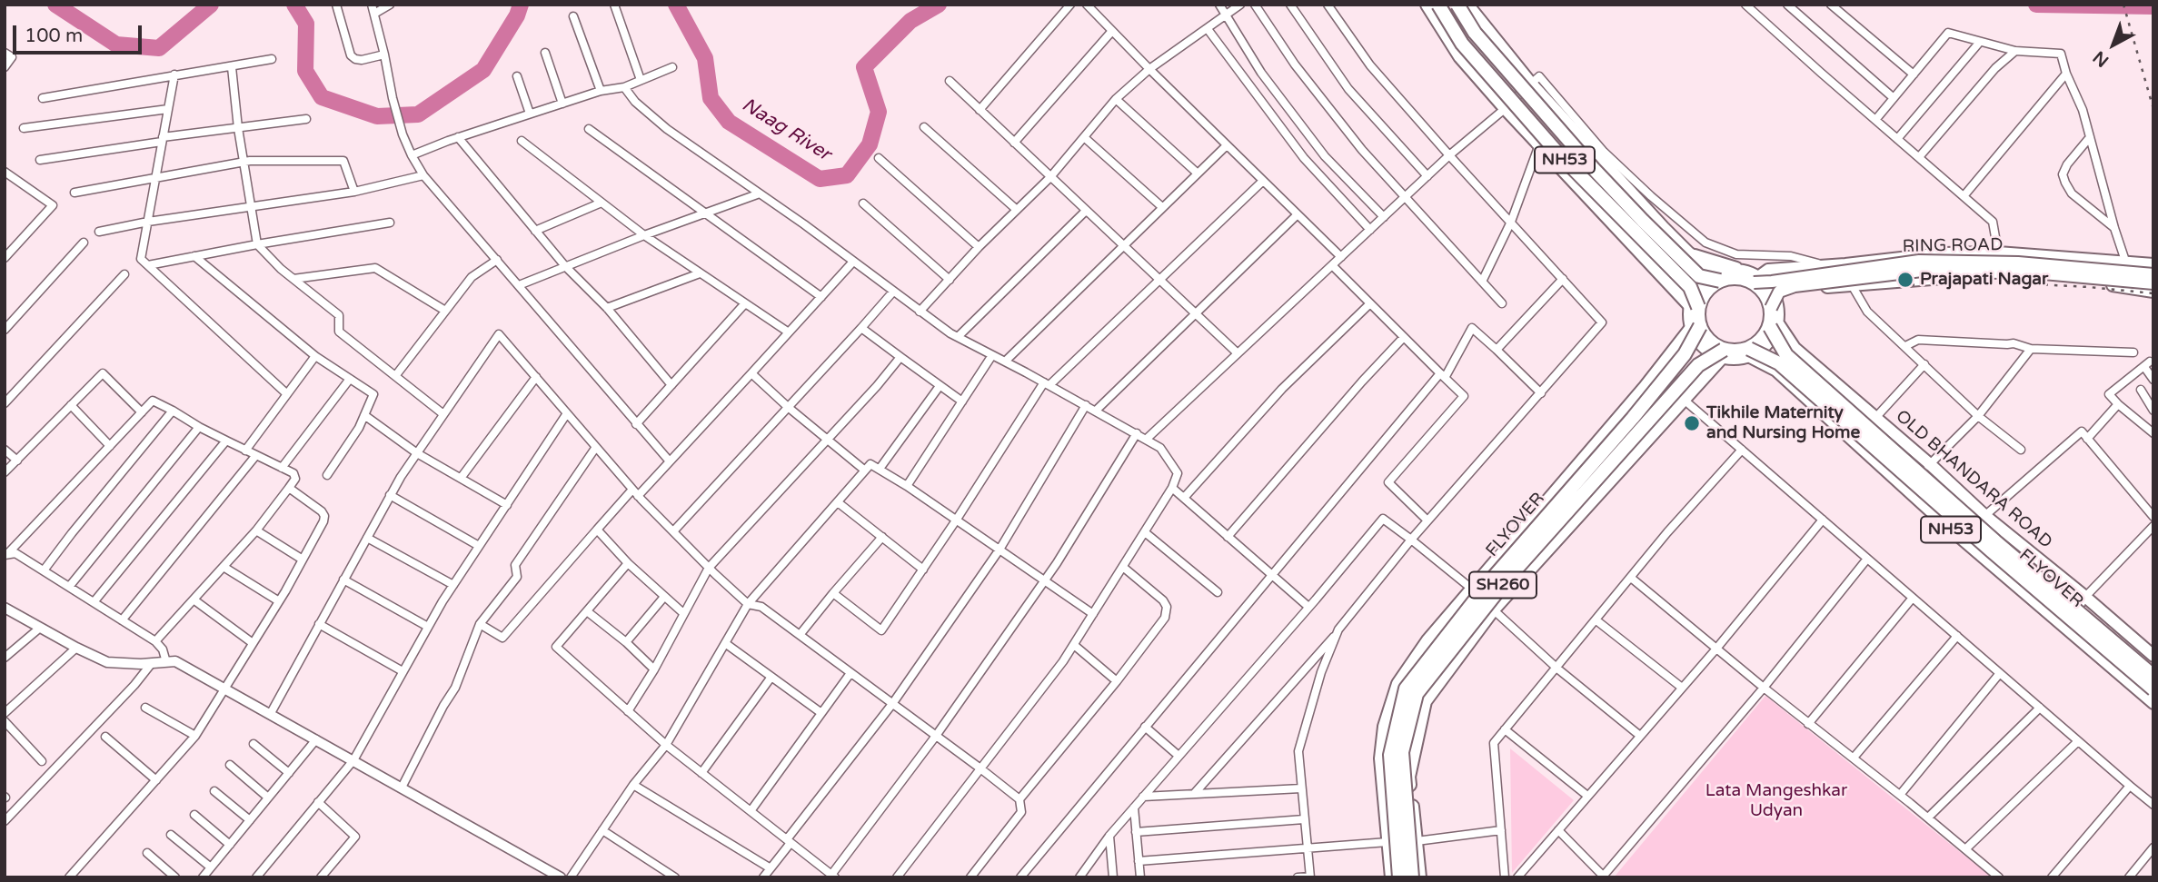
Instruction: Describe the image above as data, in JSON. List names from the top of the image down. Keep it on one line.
{"streets":{"highway":["NH53","FLYOVER","SH260"],"main road":["RING ROAD","OLD BHANDARA ROAD"]},"crossings":[["NH53","RING ROAD"],["NH53","OLD BHANDARA ROAD"],["NH53","FLYOVER"],["NH53","SH260"],["RING ROAD","OLD BHANDARA ROAD"],["RING ROAD","FLYOVER"],["RING ROAD","SH260"],["OLD BHANDARA ROAD","FLYOVER"],["OLD BHANDARA ROAD","SH260"],["FLYOVER","SH260"]],"water":["Naag River"],"parks":["Lata Mangeshkar Udyan"],"places":["Prajapati Nagar","Tikhile Maternity and Nursing Home"],"scale_bar":"100 m","north":"bottom left"}
